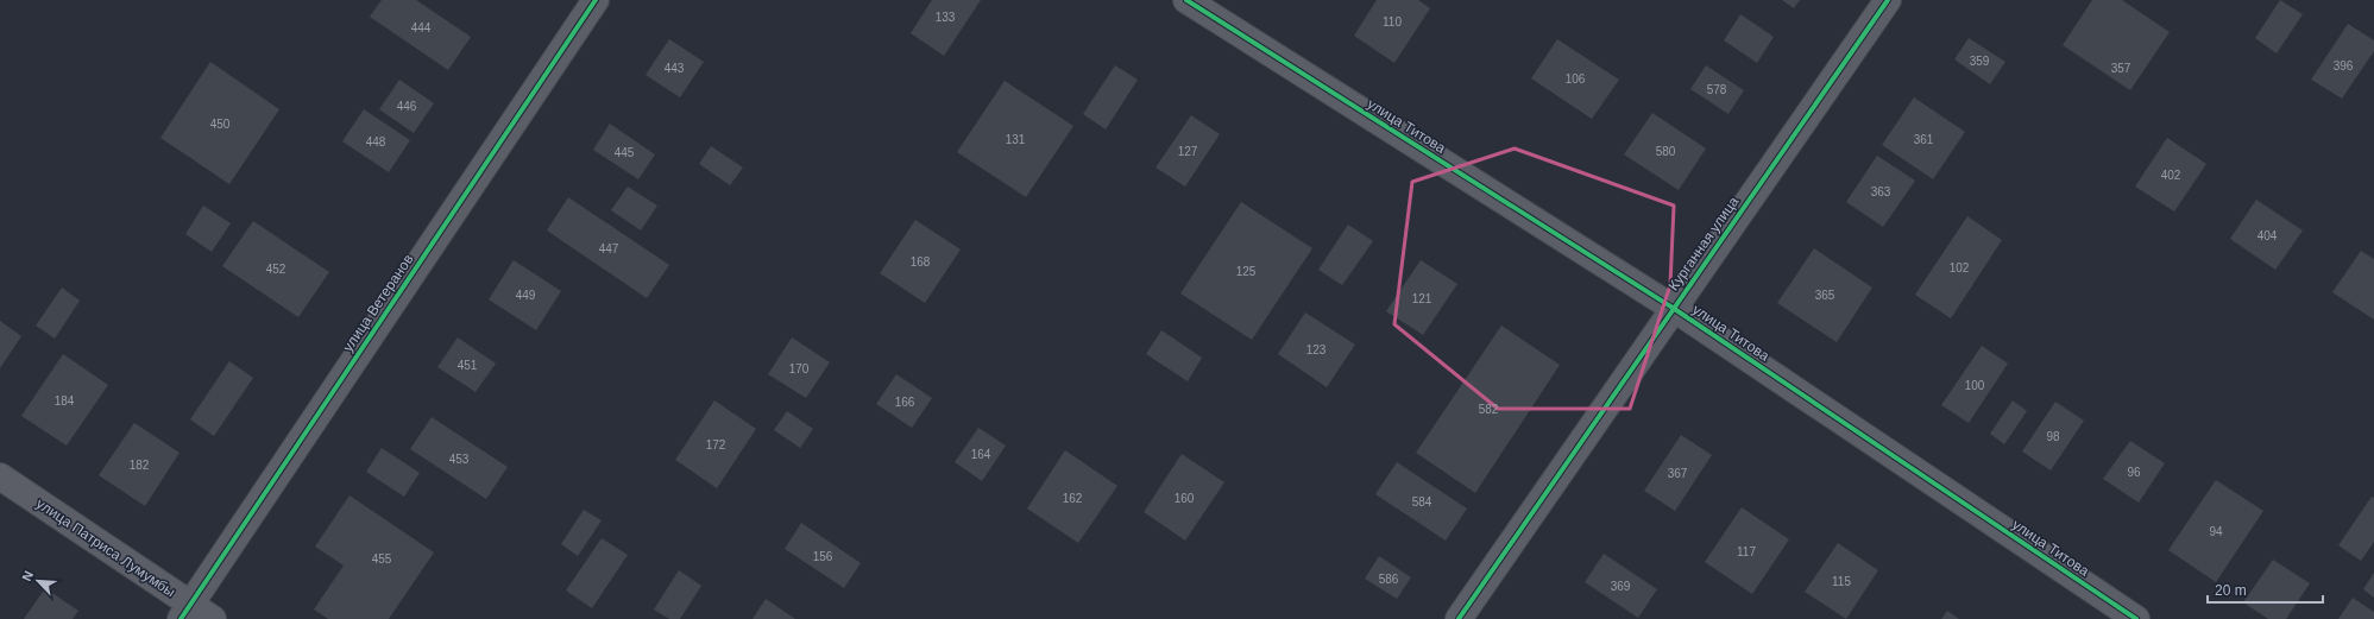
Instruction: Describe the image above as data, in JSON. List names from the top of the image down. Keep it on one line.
{"streets":{"street":["улица Титова","Курганная улица","улица Ветеранов","улица Патриса Лумумбы"]},"crossings":[["улица Титова","Курганная улица"],["улица Ветеранов","улица Патриса Лумумбы"]],"house_numbers":["133","110","444","359","396","443","357","106","578","446","450","131","361","448","127","580","445","402","363","404","447","168","102","452","125","449","365","121","123","451","170","100","184","166","582","98","172","164","453","182","96","367","162","160","584","94","117","156","455","586","115","369"],"scale_bar":"20 m","north":"top left"}
